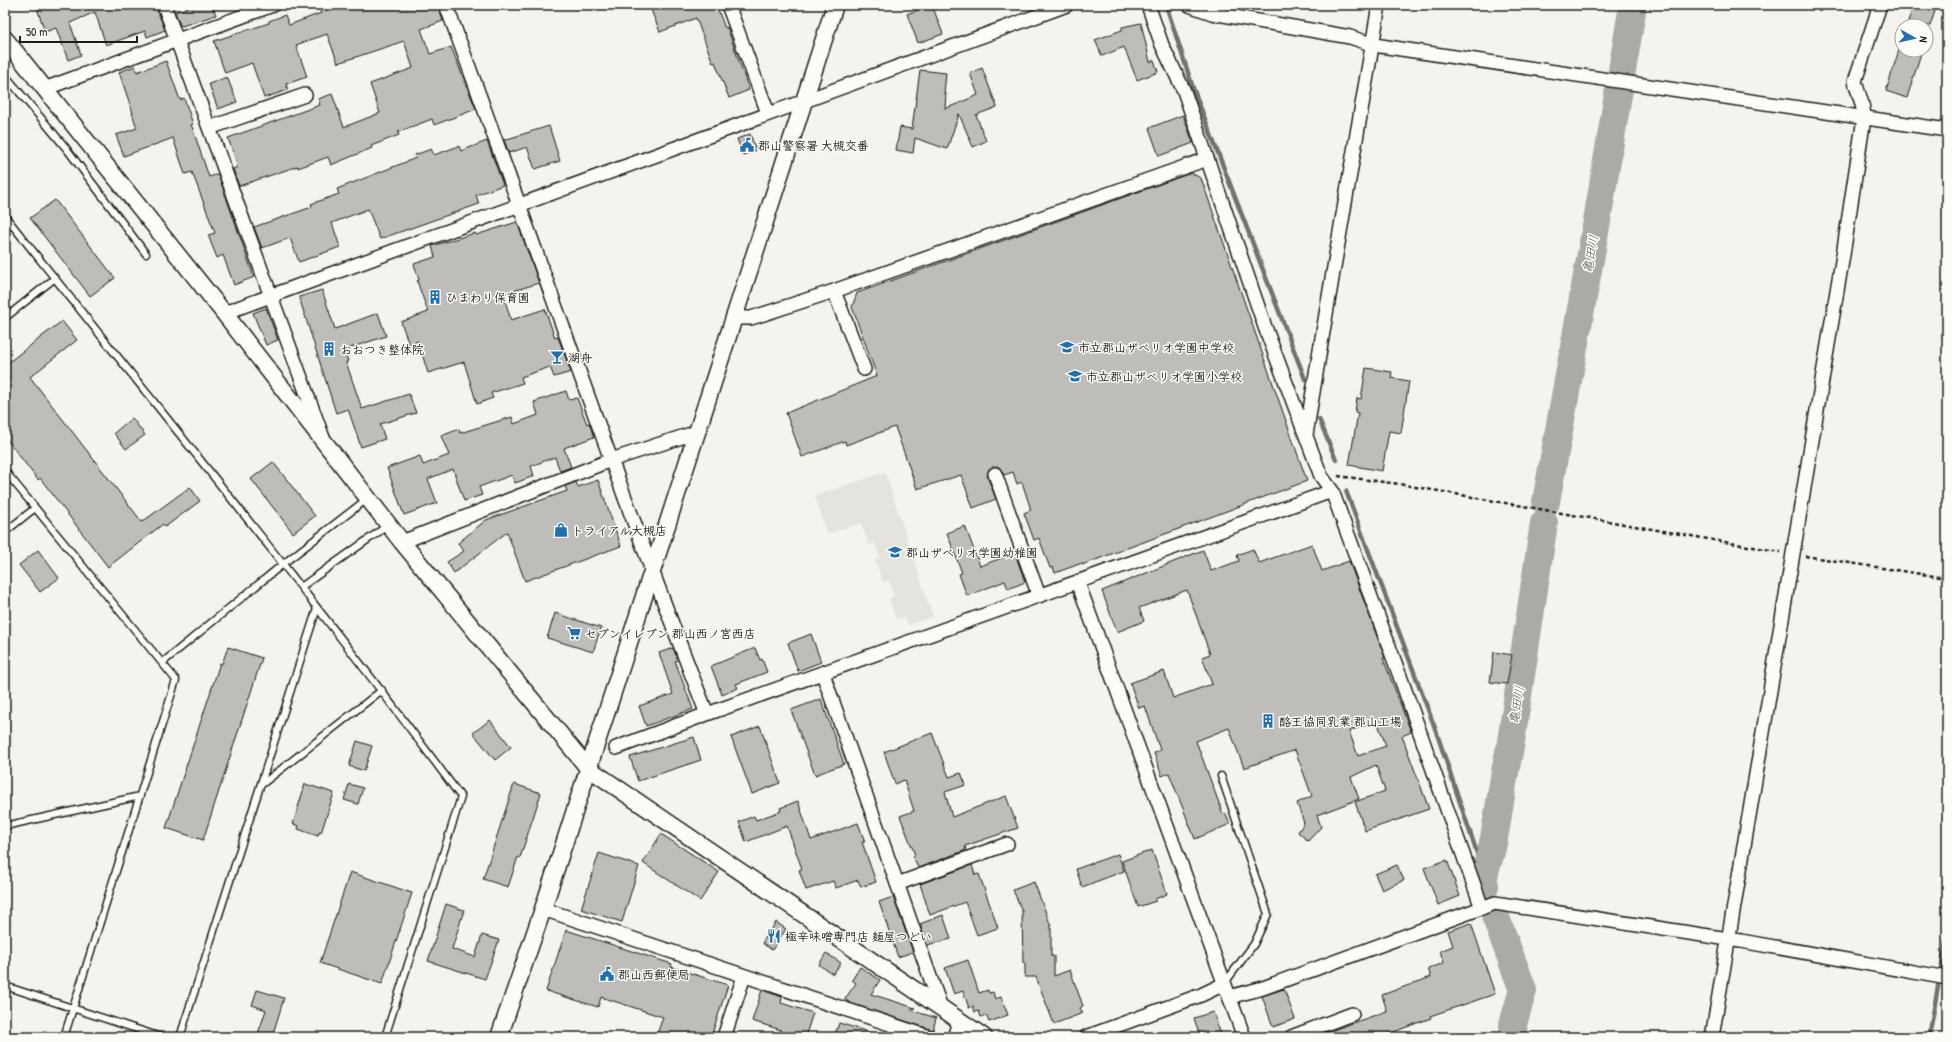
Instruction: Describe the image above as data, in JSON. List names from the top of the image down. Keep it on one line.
{"water":["亀田川"],"places":{"public building":["郡山警察署 大槻交番","郡山西郵便局"],"building":["ひまわり保育園","おおつき整体院","酪王協同乳業 郡山工場"],"school or university":["市立郡山ザベリオ学園中学校","市立郡山ザベリオ学園小学校","郡山ザベリオ学園幼稚園"],"bar":["湖舟"],"shop":["トライアル大槻店"],"supermarket":["セブンイレブン 郡山西ノ宮西店"],"restaurant":["極辛味噌専門店 麺屋つどい"]},"scale_bar":"50 m","north":"right"}
